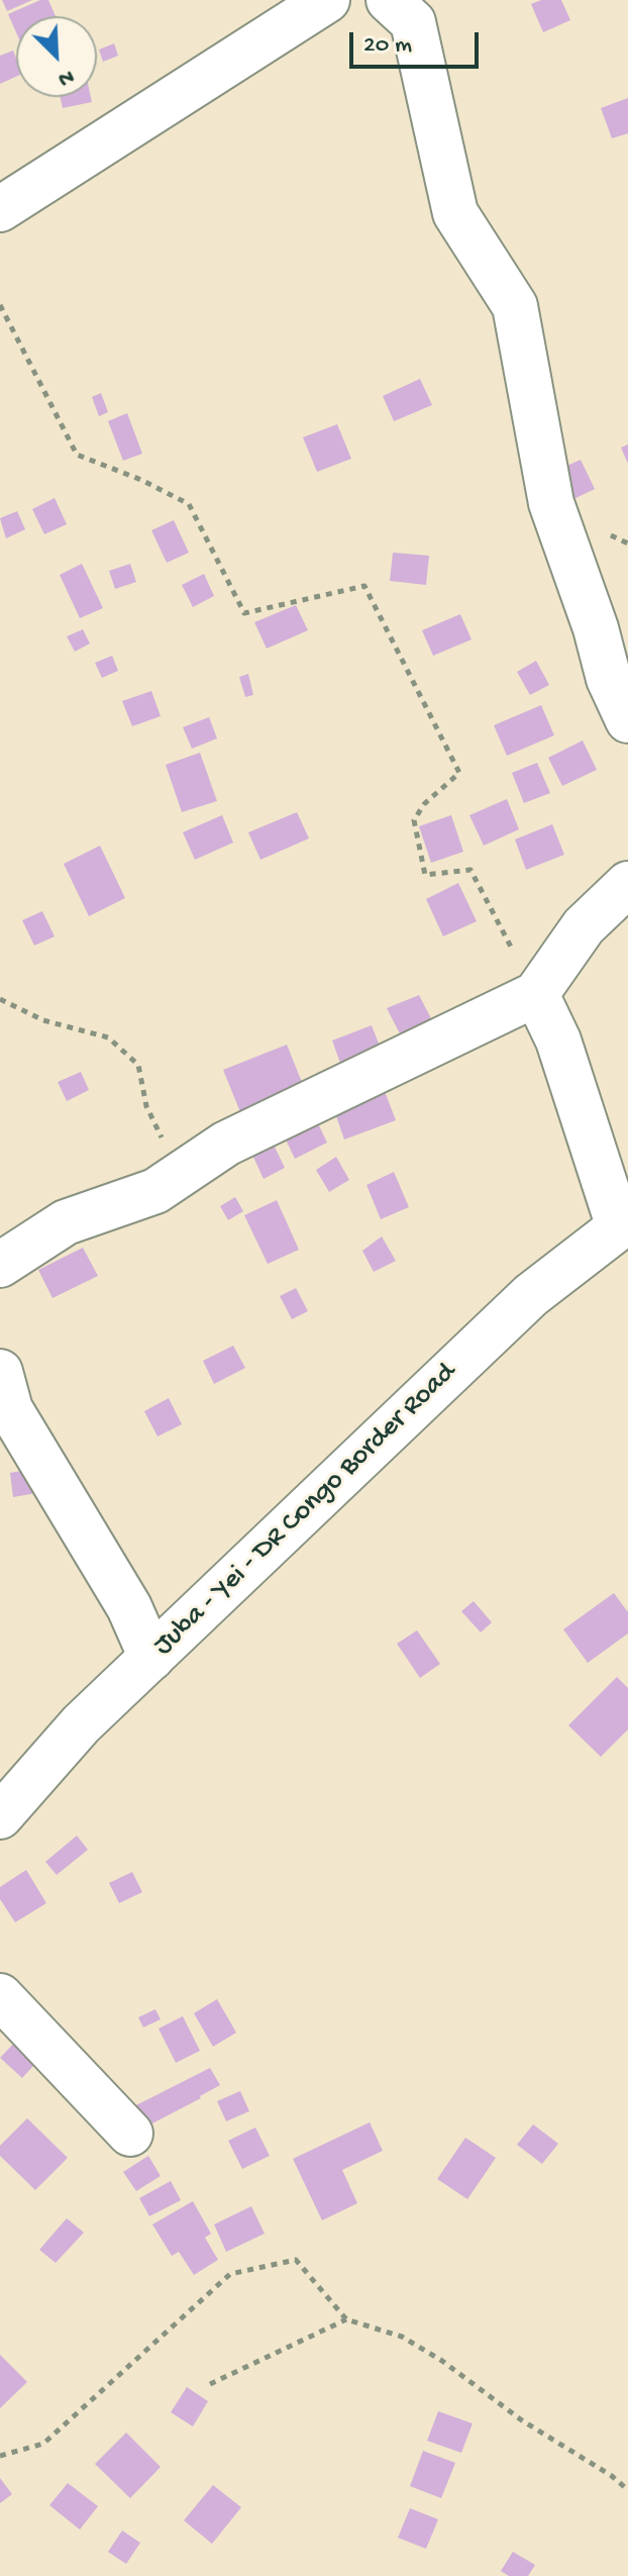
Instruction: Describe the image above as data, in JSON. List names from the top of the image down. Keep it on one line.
{"streets":{"street":["Juba - Yei - DR Congo Border Road"]},"scale_bar":"20 m","north":"bottom right"}
